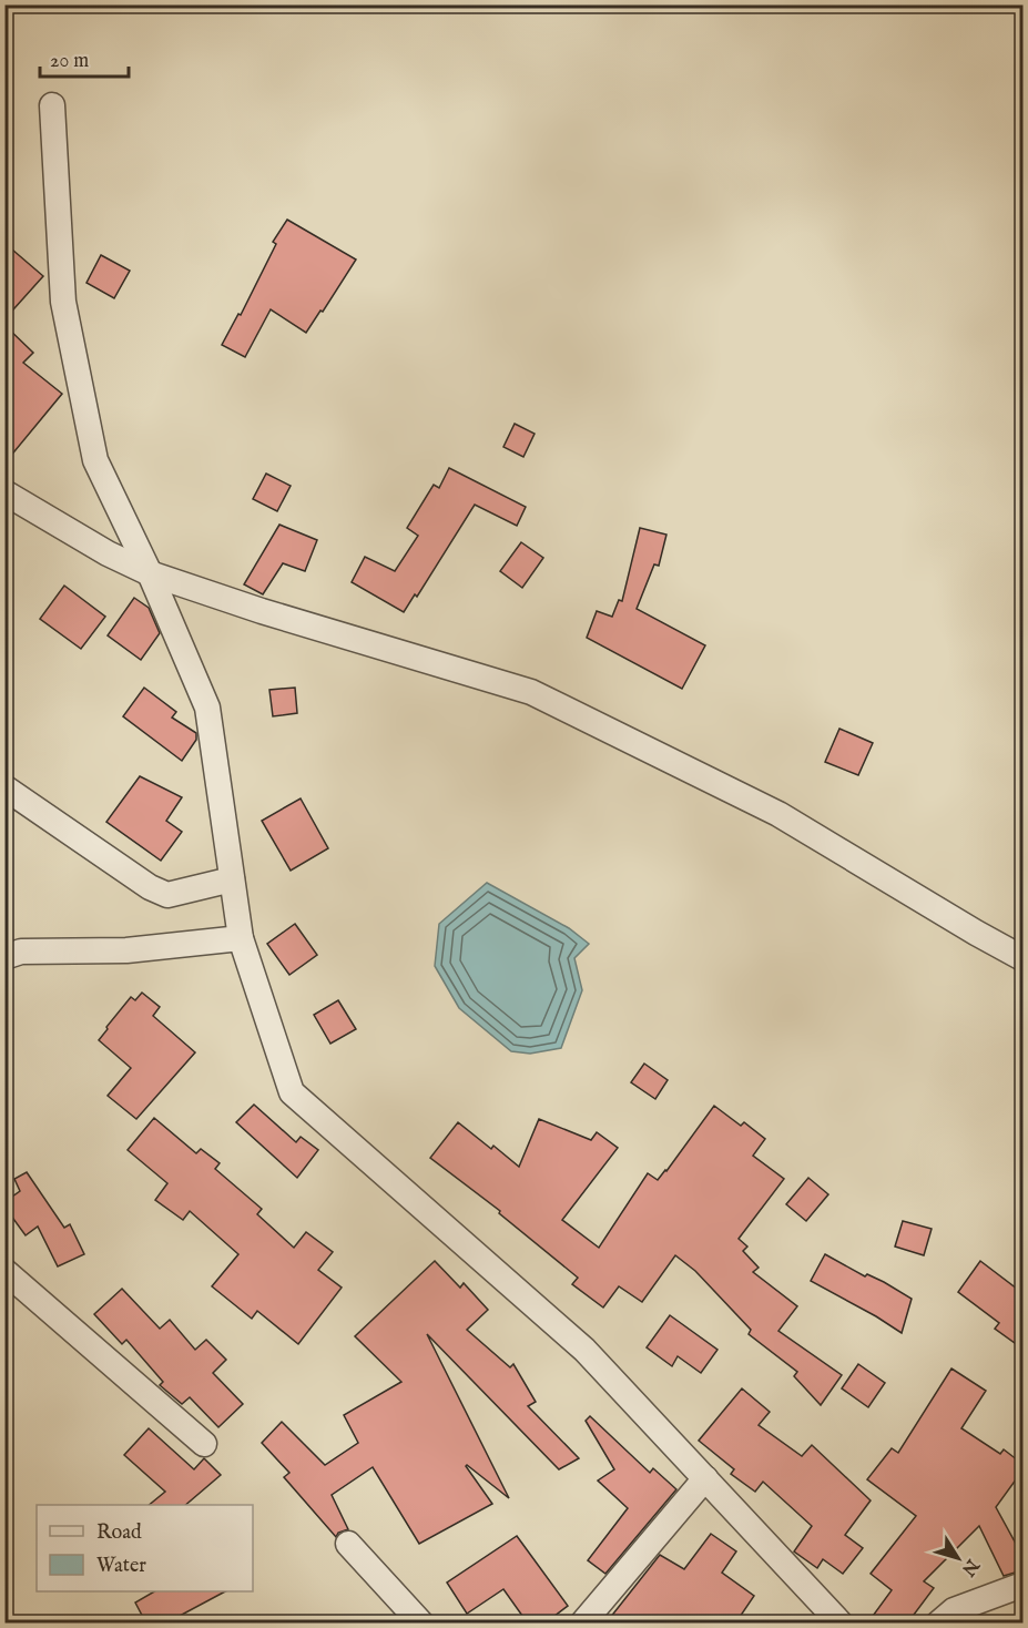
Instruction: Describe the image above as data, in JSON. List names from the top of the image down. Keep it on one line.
{"legend":["Road","Water"],"scale_bar":"20 m","north":"bottom right"}
